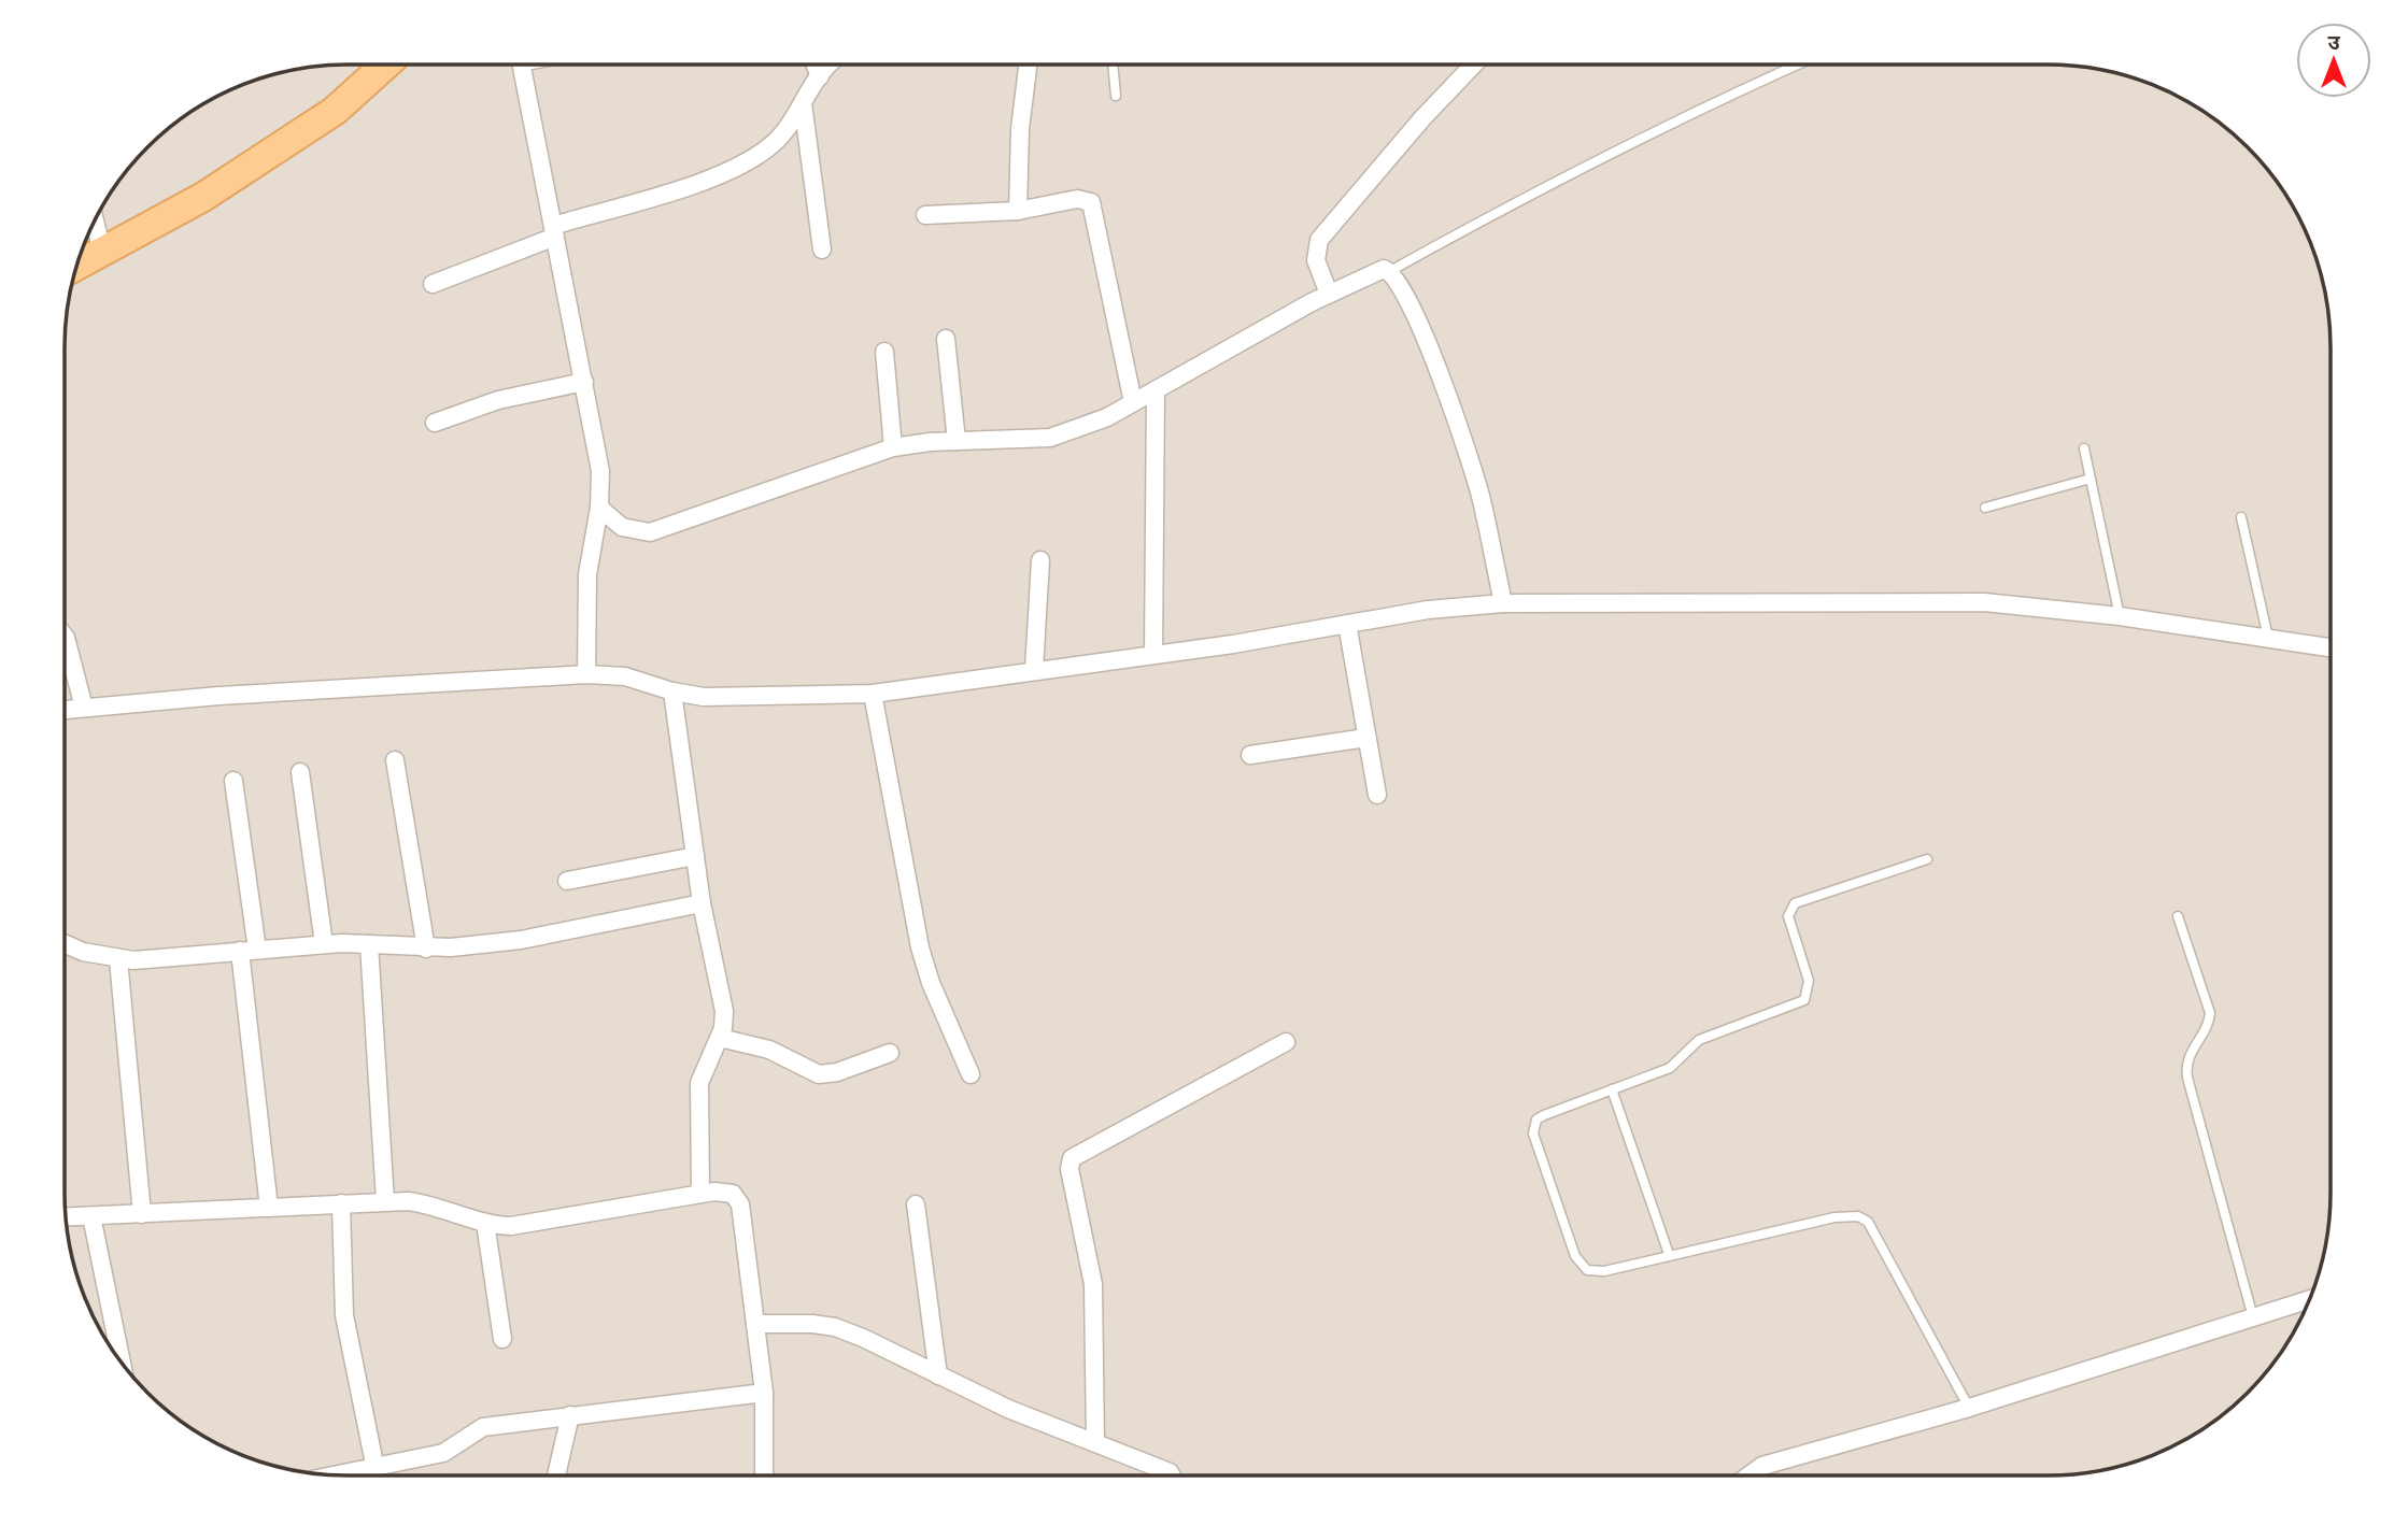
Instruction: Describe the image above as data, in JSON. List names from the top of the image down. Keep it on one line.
{"north":"top"}
